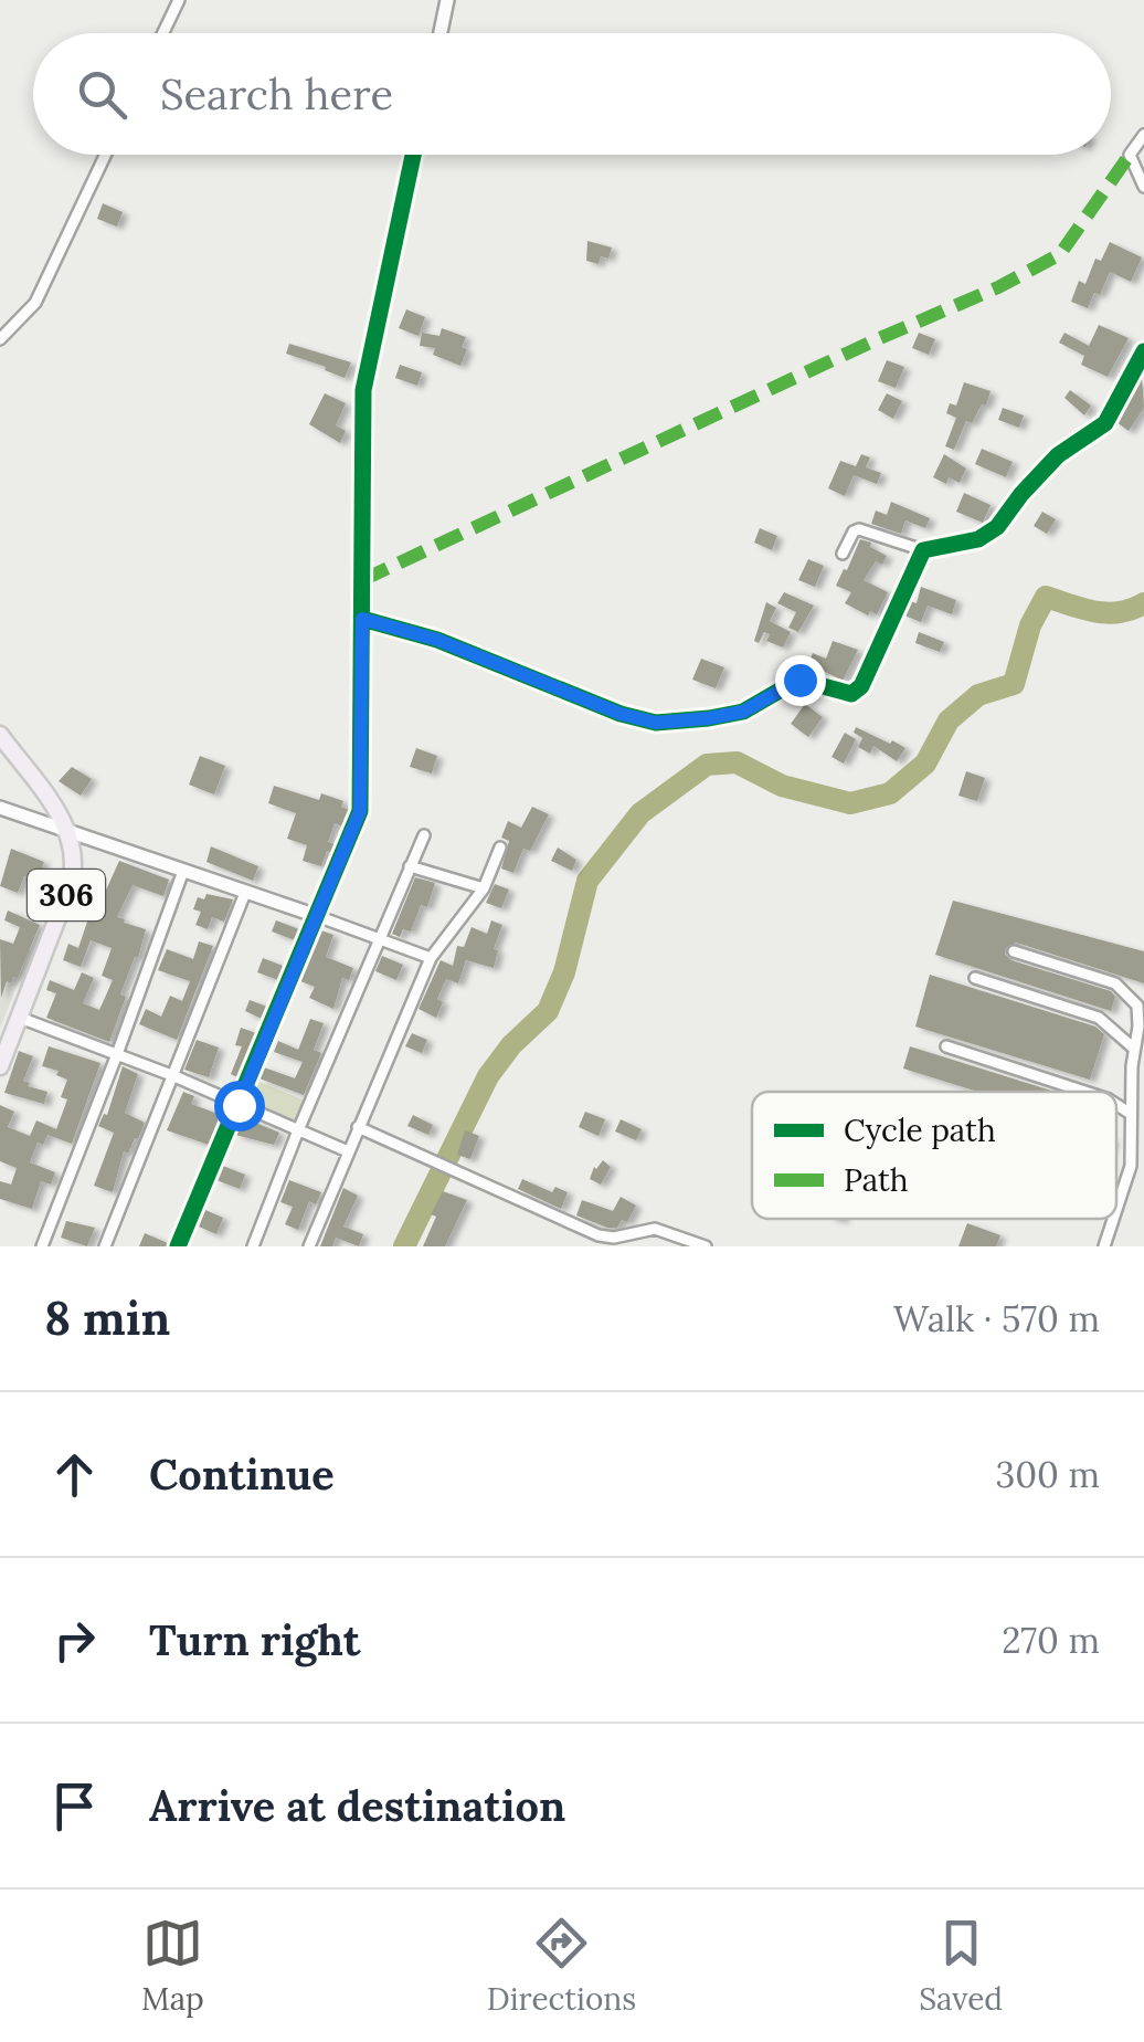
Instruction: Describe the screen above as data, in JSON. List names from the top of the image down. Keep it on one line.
{"streets":{"main road":["306"]},"legend":["Cycle path","Path"],"page":{"search":"Search here","heading":["8 min","Walk · 570 m"],"list":[["Continue","300 m"],["Turn right","270 m"],"Arrive at destination"],"nav":["Map","Directions","Saved"]}}
